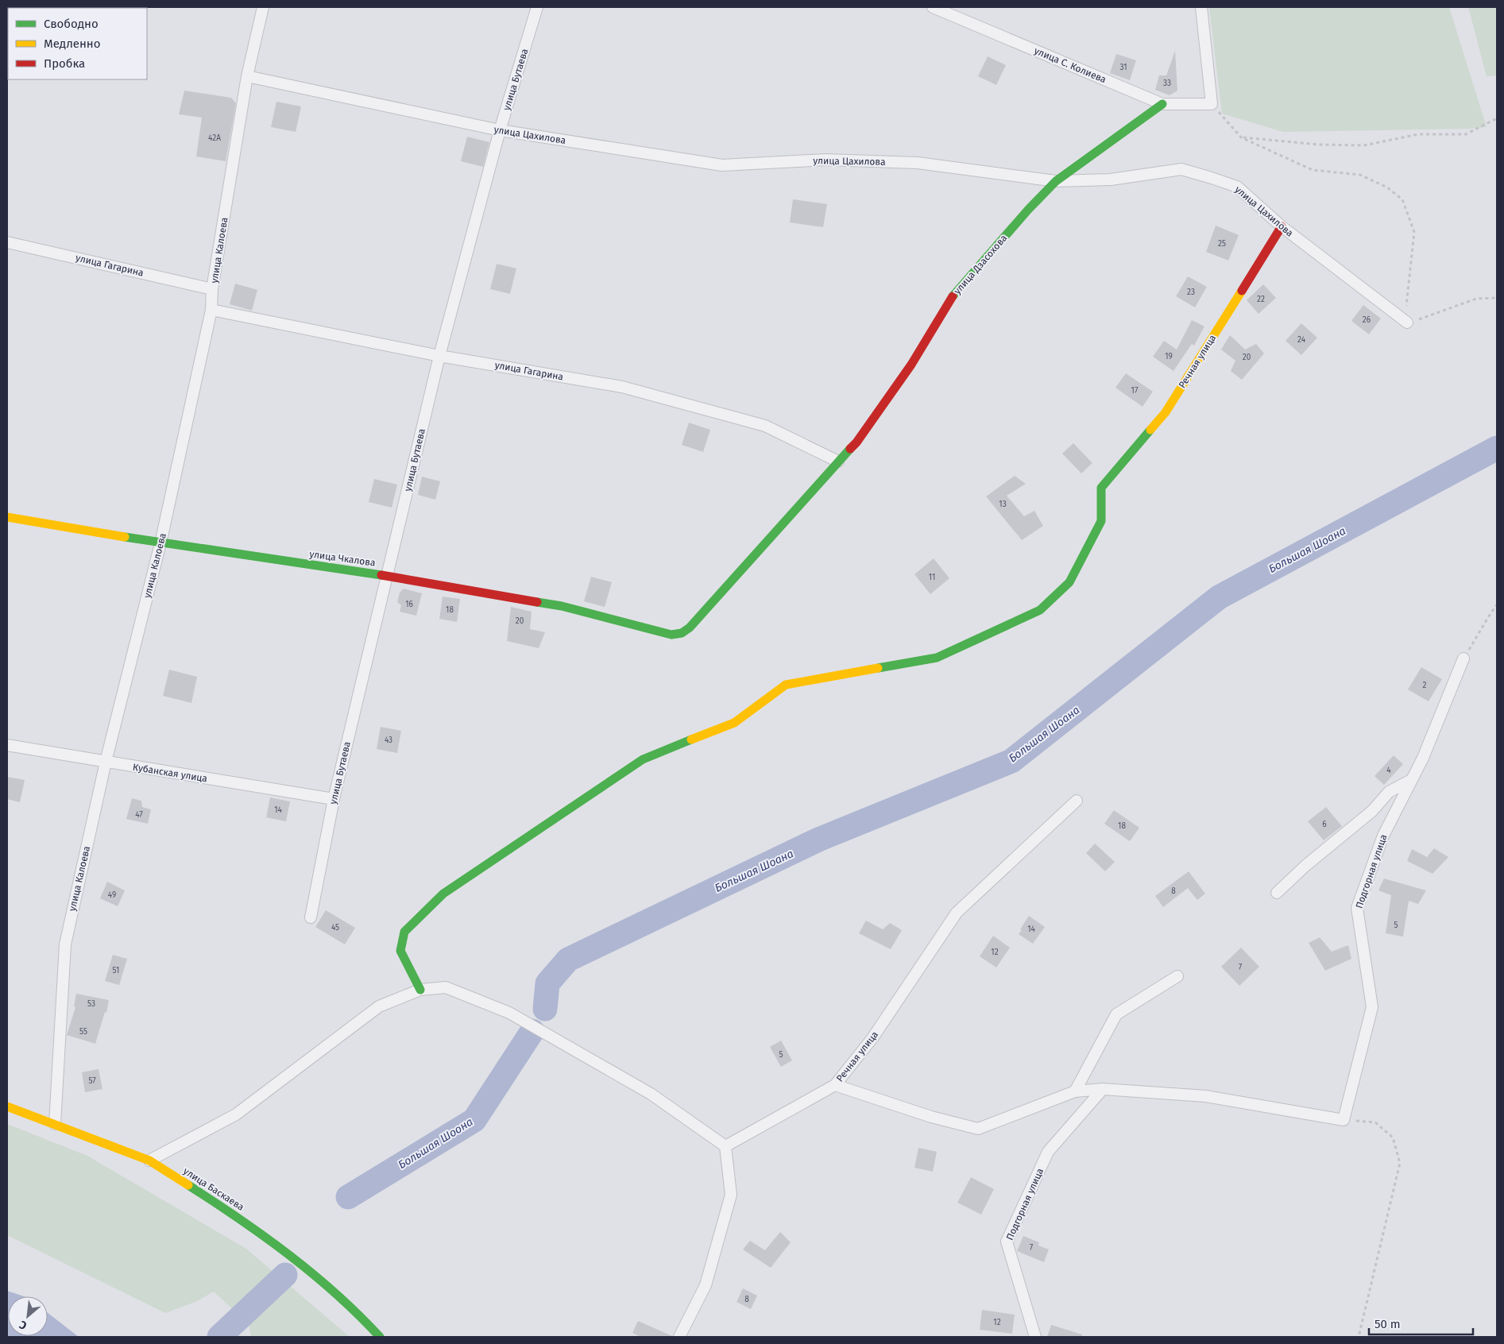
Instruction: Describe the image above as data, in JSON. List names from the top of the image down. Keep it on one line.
{"streets":{"street":["улица С. Колиева","улица Бутаева","улица Цахилова","улица Калоева","улица Дзасохова","улица Гагарина","Речная улица","улица Чкалова","Кубанская улица","Подгорная улица","улица Баскаева"]},"crossings":[["улица С. Колиева","улица Дзасохова"],["улица Бутаева","улица Цахилова"],["улица Бутаева","улица Гагарина"],["улица Бутаева","улица Чкалова"],["улица Бутаева","Кубанская улица"],["улица Цахилова","улица Калоева"],["улица Цахилова","улица Дзасохова"],["улица Цахилова","Речная улица"],["улица Калоева","улица Гагарина"],["улица Калоева","улица Чкалова"],["улица Калоева","Кубанская улица"],["улица Калоева","улица Баскаева"],["улица Дзасохова","улица Гагарина"],["улица Дзасохова","улица Чкалова"]],"water":["Большая Шоана","Большая Шоона"],"house_numbers":["31","33","42А","25","23","22","26","24","19","20","17","13","11","16","18","20","2","43","4","14","47","6","18","8","49","5","45","14","12","7","51","53","55","5","57","7","8","12"],"legend":["Свободно","Медленно","Пробка"],"scale_bar":"50 m","north":"bottom left"}
